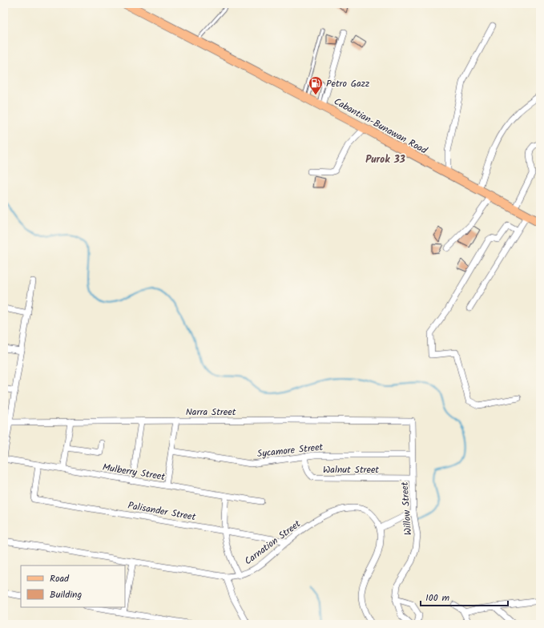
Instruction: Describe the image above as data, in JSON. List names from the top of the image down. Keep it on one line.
{"streets":{"main road":["Cabantian-Bunawan Road"],"street":["Narra Street","Sycamore Street","Walnut Street","Mulberry Street","Willow Street","Palisander Street","Carnation Street"]},"crossings":[["Narra Street","Willow Street"],["Sycamore Street","Walnut Street"],["Sycamore Street","Willow Street"],["Walnut Street","Willow Street"],["Mulberry Street","Palisander Street"],["Palisander Street","Carnation Street"]],"districts":["Purok 33"],"places":{"fuel station":["Petro Gazz"]},"legend":["Road","Building"],"scale_bar":"100 m"}
